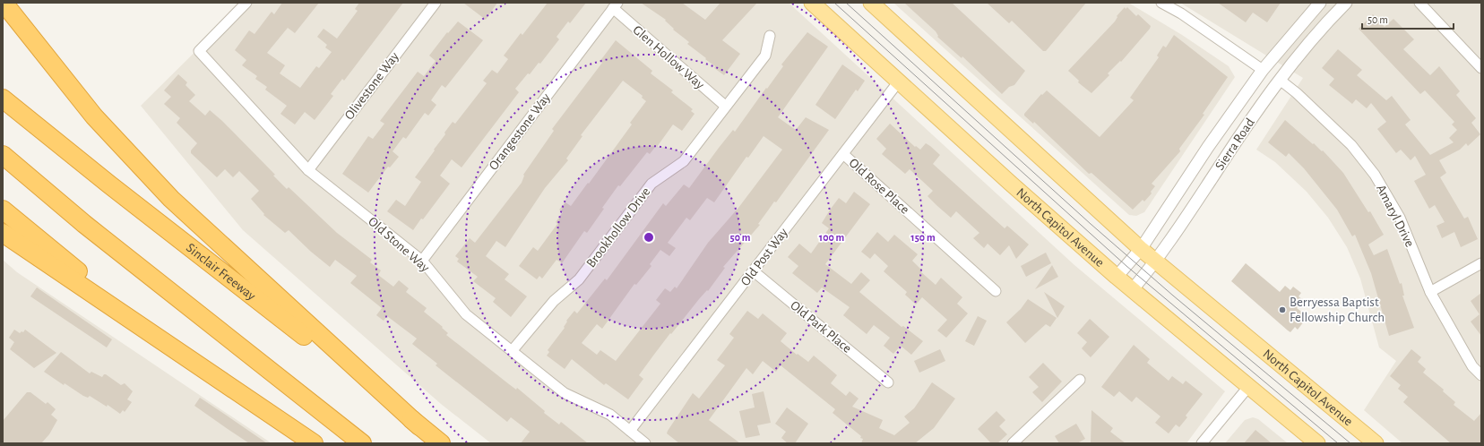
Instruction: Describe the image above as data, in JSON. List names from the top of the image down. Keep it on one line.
{"streets":{"highway":["Sinclair Freeway"],"main road":["North Capitol Avenue"],"street":["Glen Hollow Way","Olivestone Way","Orangestone Way","Sierra Road","Old Rose Place","Amaryl Drive","Brookhollow Drive","Old Stone Way","Old Post Way","Old Park Place"]},"crossings":[["Glen Hollow Way","Orangestone Way"],["Glen Hollow Way","Brookhollow Drive"],["Olivestone Way","Old Stone Way"],["Orangestone Way","Old Stone Way"],["Sierra Road","Amaryl Drive"],["Sierra Road","North Capitol Avenue"],["Old Rose Place","Old Post Way"],["Brookhollow Drive","Old Stone Way"],["North Capitol Avenue","Old Post Way"],["Old Stone Way","Old Post Way"],["Old Post Way","Old Park Place"]],"places":["Berryessa Baptist Fellowship Church"],"scale_bar":"50 m","rings":["50 m","100 m","150 m"]}
